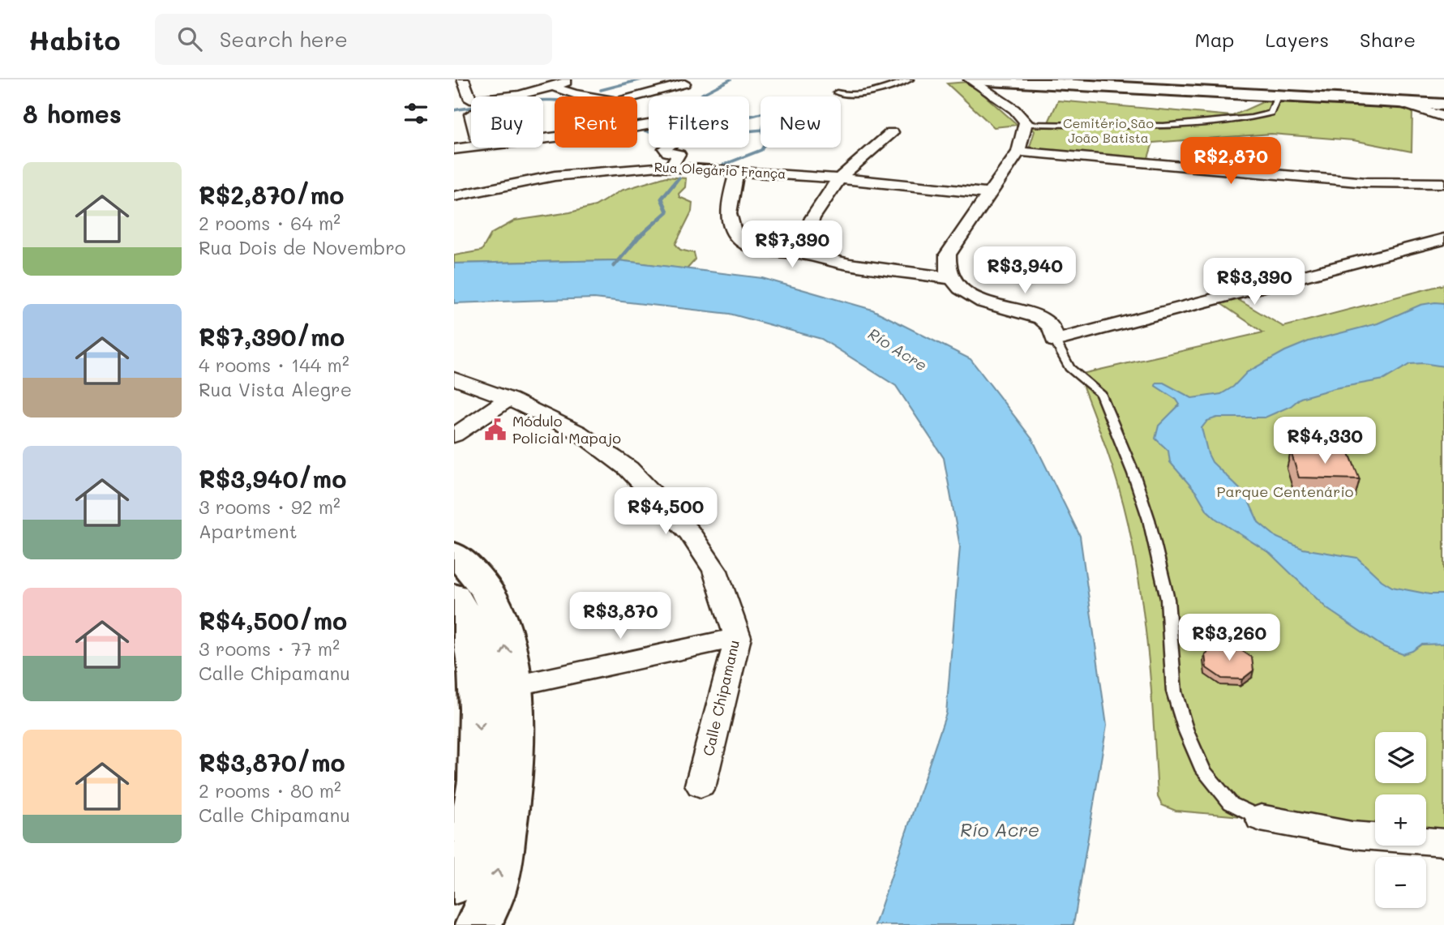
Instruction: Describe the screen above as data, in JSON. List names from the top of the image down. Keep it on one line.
{"streets":{"street":["Rua Olegário França","Calle Chipamanu"]},"water":["Río Acre"],"parks":["Cemitério São João Batista","Parque Centenário"],"places":{"public building":["Módulo Policial Mapajo"]},"page":{"header":"Habito","search":"Search here","nav":["Map","Layers","Share"],"heading":"8 homes","chip":["Buy","Rent","Filters","New"],"price":["R$2,870","R$7,390","R$3,940","R$3,390","R$4,330","R$4,500","R$3,870","R$3,260"],"list":[{"name":"R$2,870/mo","note":"2 rooms · 64 m² · Rua Dois de Novembro"},{"name":"R$7,390/mo","note":"4 rooms · 144 m² · Rua Vista Alegre"},{"name":"R$3,940/mo","note":"3 rooms · 92 m² · Apartment"},{"name":"R$4,500/mo","note":"3 rooms · 77 m² · Calle Chipamanu"},{"name":"R$3,870/mo","note":"2 rooms · 80 m² · Calle Chipamanu"}],"map_buttons":["+","−"]}}
